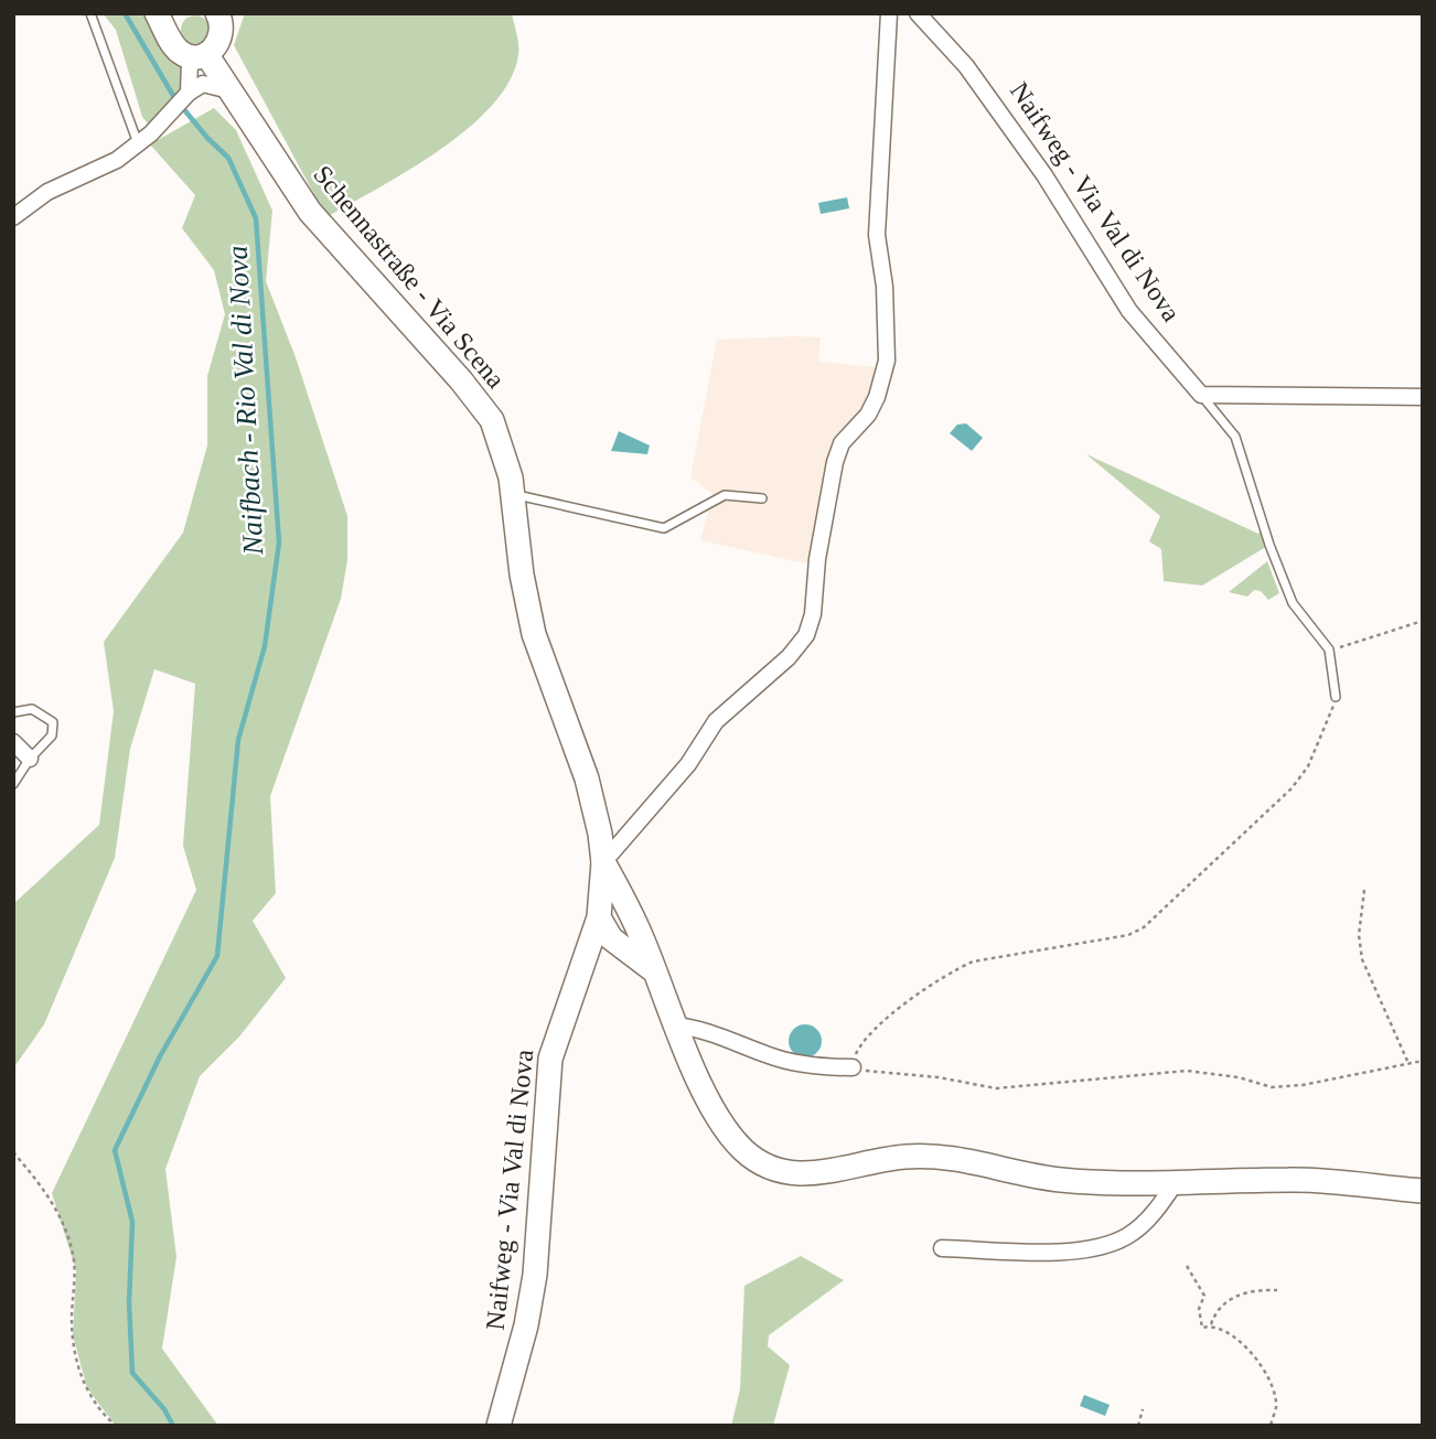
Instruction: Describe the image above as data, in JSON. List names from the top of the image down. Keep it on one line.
{"streets":{"main road":["Naifweg - Via Val di Nova","Schennastraße - Via Scena"]},"crossings":[["Naifweg - Via Val di Nova","Schennastraße - Via Scena"]],"water":["Naifbach - Rio Val di Nova"]}
